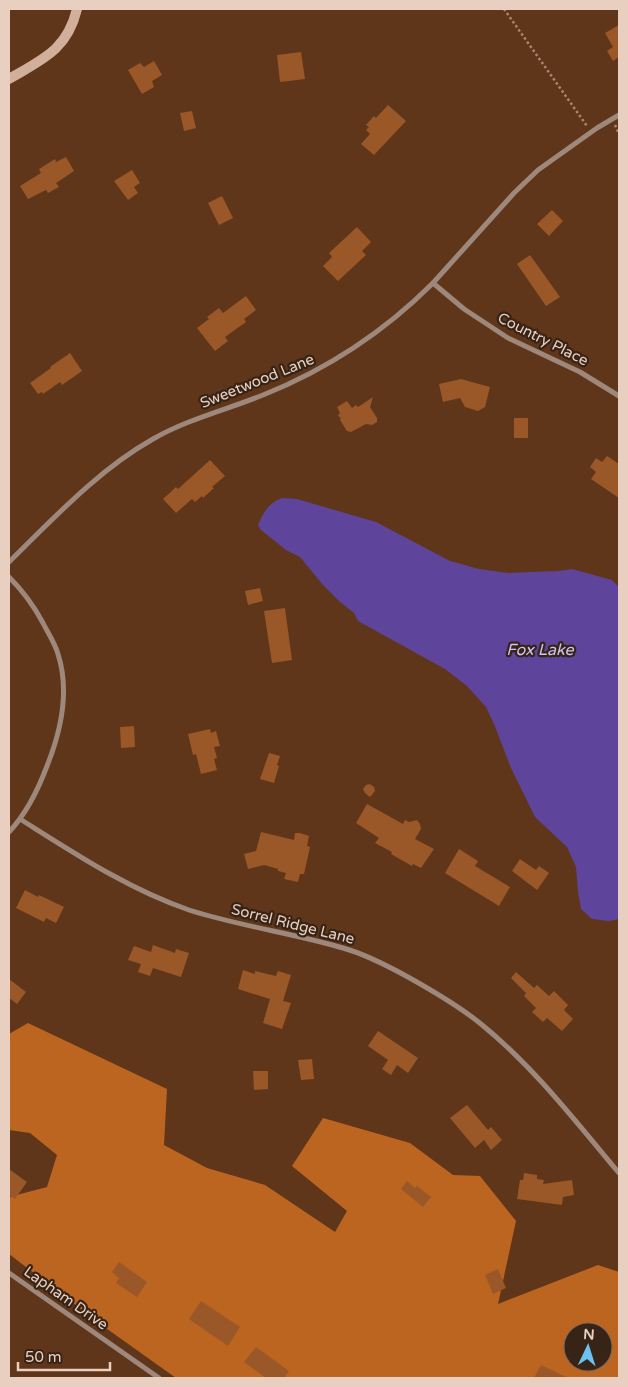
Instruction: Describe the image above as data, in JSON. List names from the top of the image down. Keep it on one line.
{"streets":{"street":["Country Place","Sweetwood Lane","Sorrel Ridge Lane","Lapham Drive"]},"crossings":[["Country Place","Sweetwood Lane"]],"water":["Fox Lake"],"scale_bar":"50 m","north":"top"}
